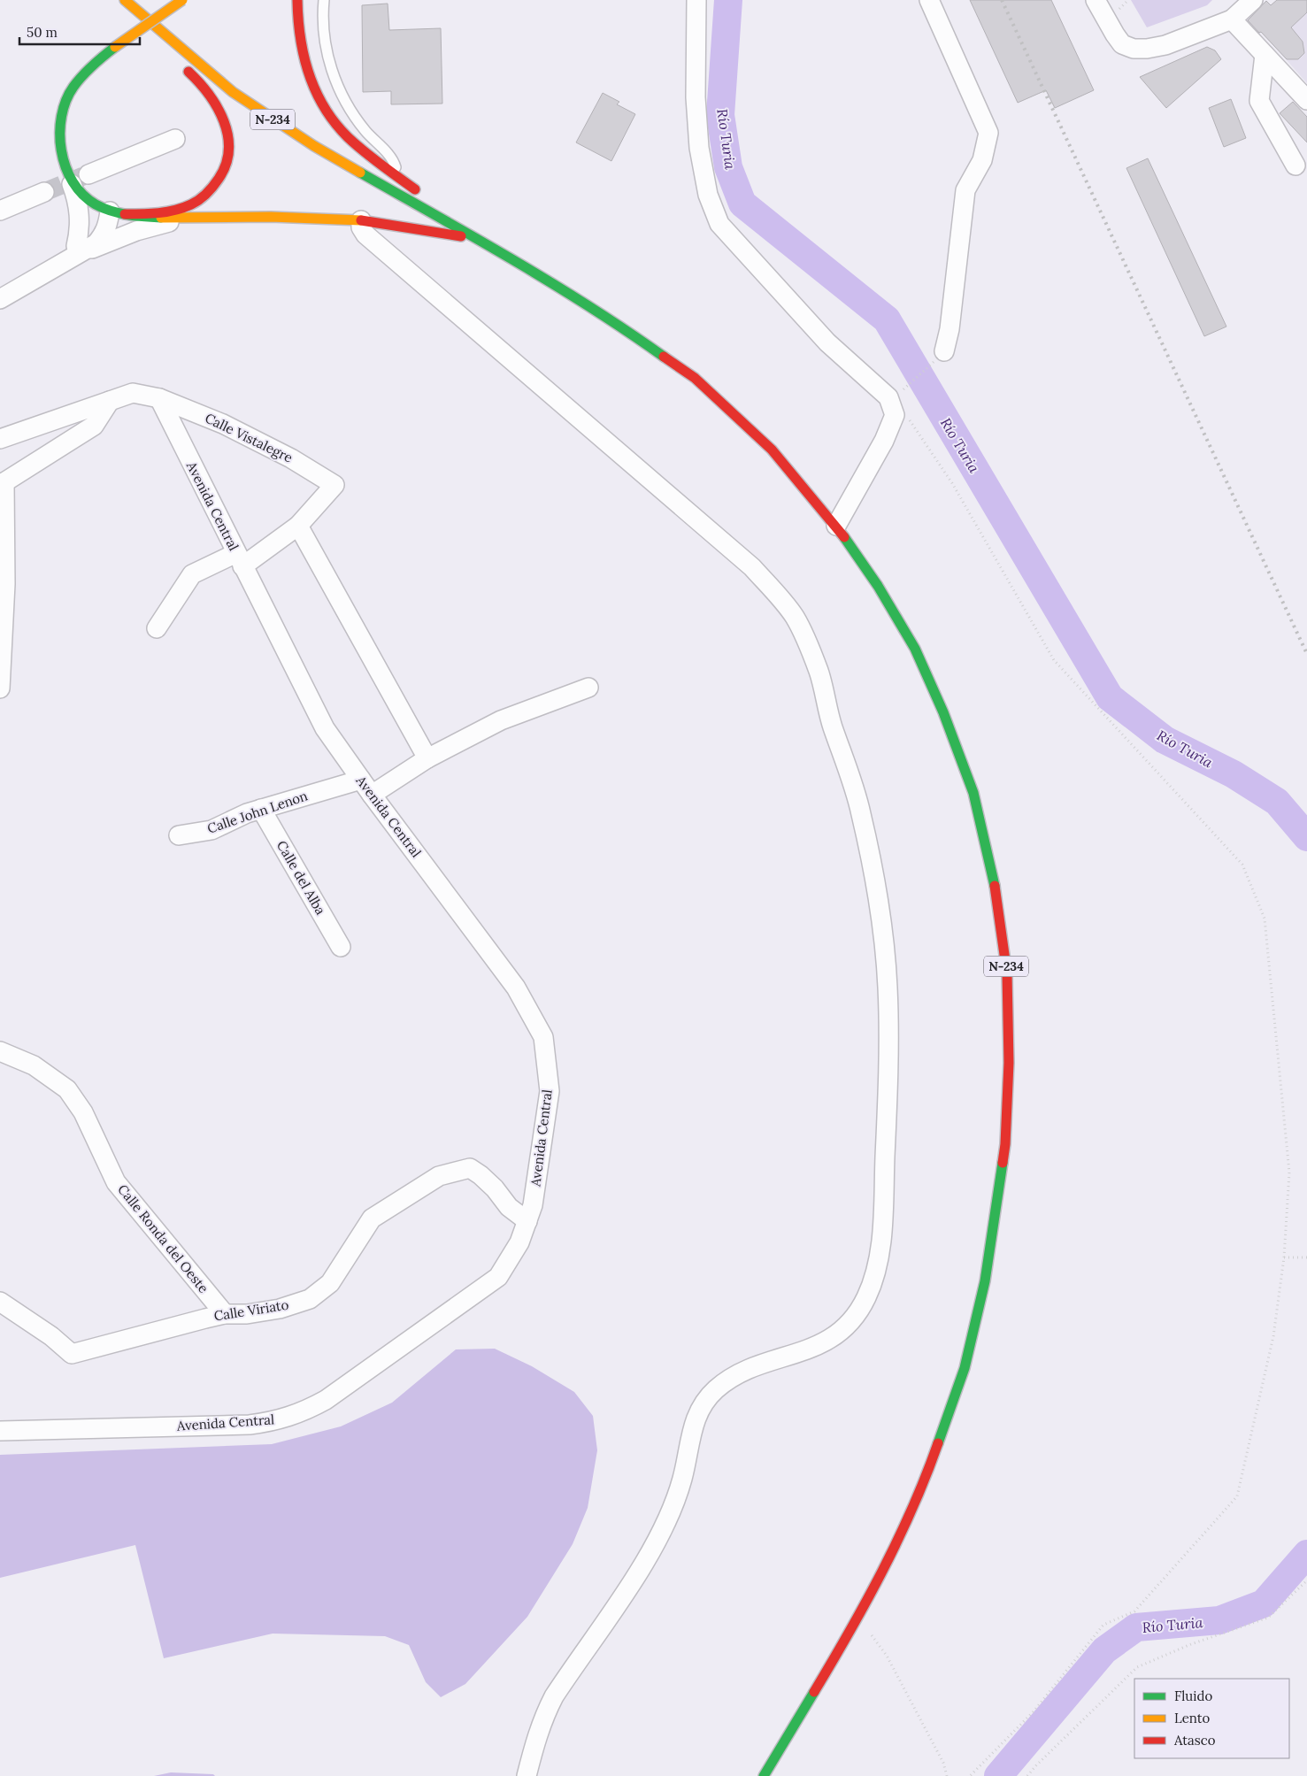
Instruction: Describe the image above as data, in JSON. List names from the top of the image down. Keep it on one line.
{"streets":{"main road":["N-234"],"street":["Calle Vistalegre","Avenida Central","Calle John Lenon","Calle del Alba","Calle Ronda del Oeste","Calle Viriato"]},"crossings":[["Calle Vistalegre","Avenida Central"],["Avenida Central","Calle John Lenon"],["Avenida Central","Calle Viriato"],["Calle John Lenon","Calle del Alba"],["Calle Ronda del Oeste","Calle Viriato"]],"water":["Río Turia"],"legend":["Fluido","Lento","Atasco"],"scale_bar":"50 m"}
